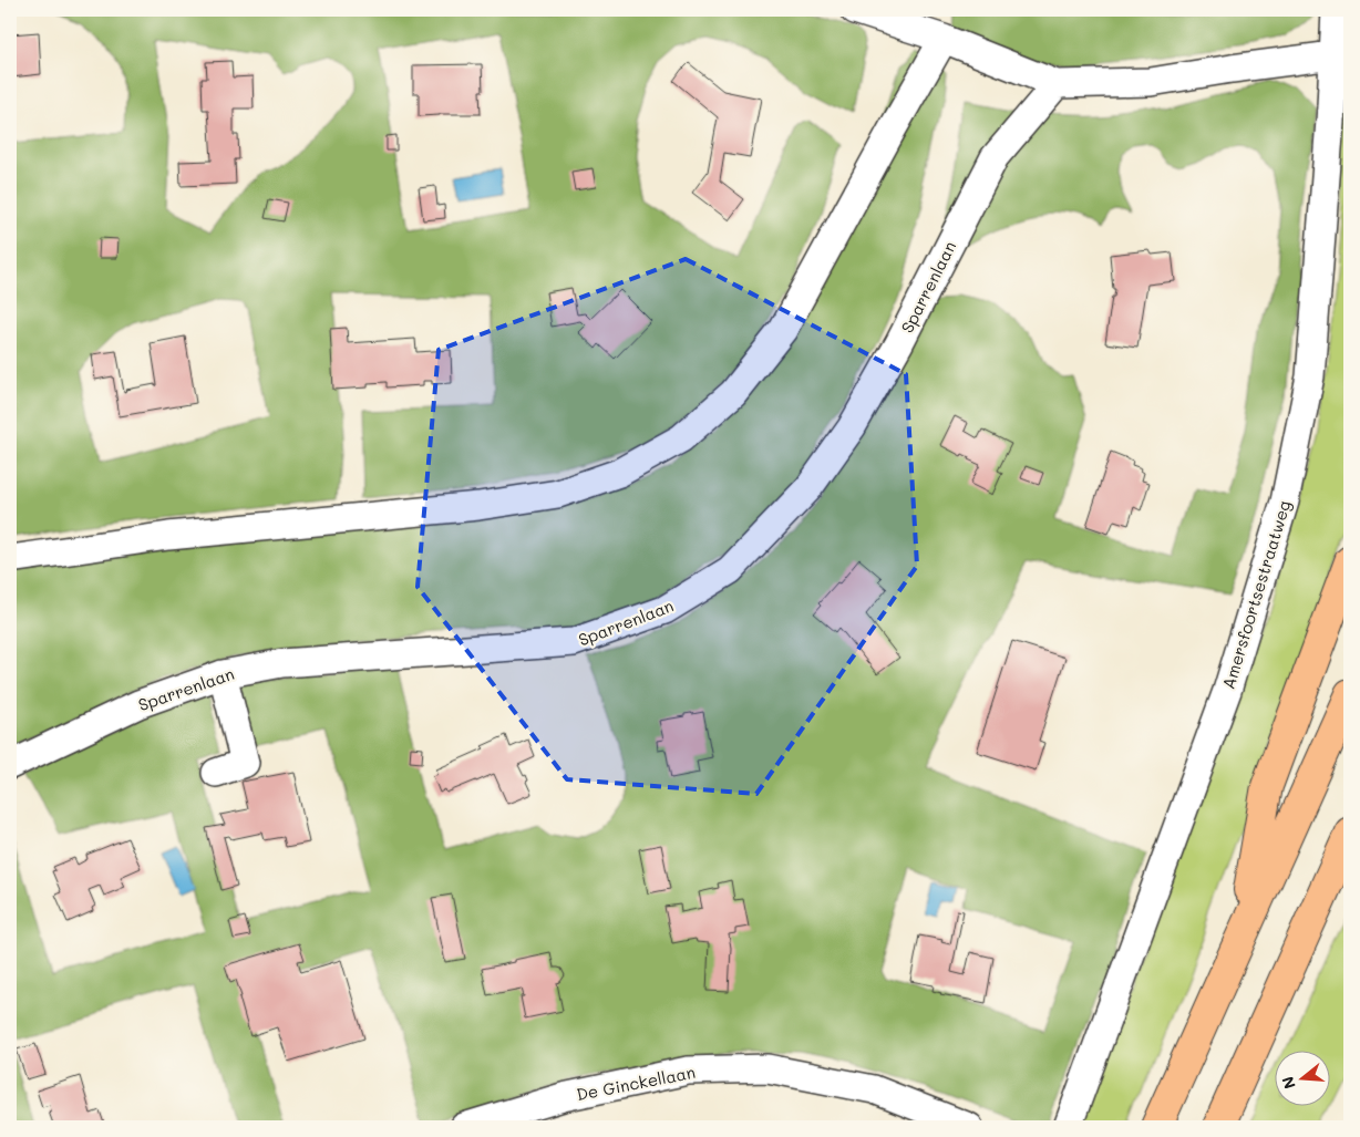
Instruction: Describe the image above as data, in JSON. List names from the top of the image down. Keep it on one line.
{"streets":{"street":["Sparrenlaan","Amersfoortsestraatweg","De Ginckellaan"]},"north":"left"}
